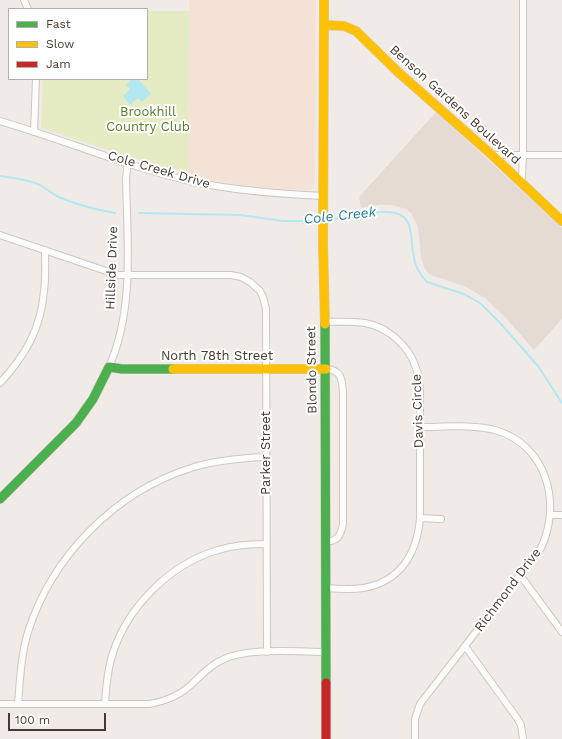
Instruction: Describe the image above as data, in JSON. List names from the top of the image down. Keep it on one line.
{"streets":{"main road":["Benson Gardens Boulevard","Hillside Drive","North 78th Street","Blondo Street"],"street":["Cole Creek Drive","Davis Circle","Parker Street","Richmond Drive"]},"crossings":[["Benson Gardens Boulevard","Blondo Street"],["Cole Creek Drive","Hillside Drive"],["Cole Creek Drive","Blondo Street"],["Hillside Drive","North 78th Street"],["Hillside Drive","Parker Street"],["North 78th Street","Blondo Street"],["North 78th Street","Parker Street"],["Blondo Street","Davis Circle"],["Davis Circle","Richmond Drive"]],"water":["Cole Creek"],"parks":["Brookhill Country Club"],"legend":["Fast","Slow","Jam"],"scale_bar":"100 m"}
